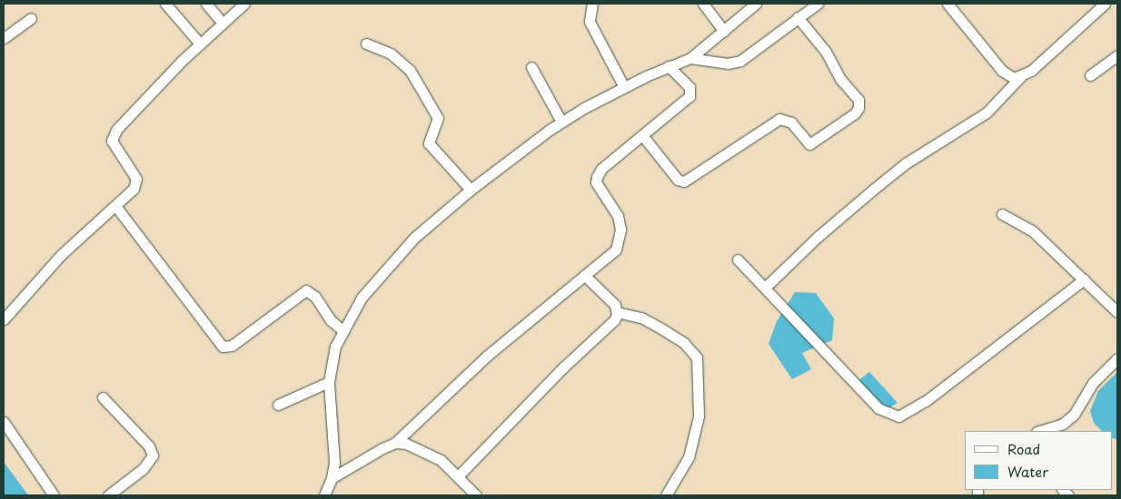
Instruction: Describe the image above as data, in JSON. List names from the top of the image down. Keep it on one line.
{"legend":["Road","Water"]}
